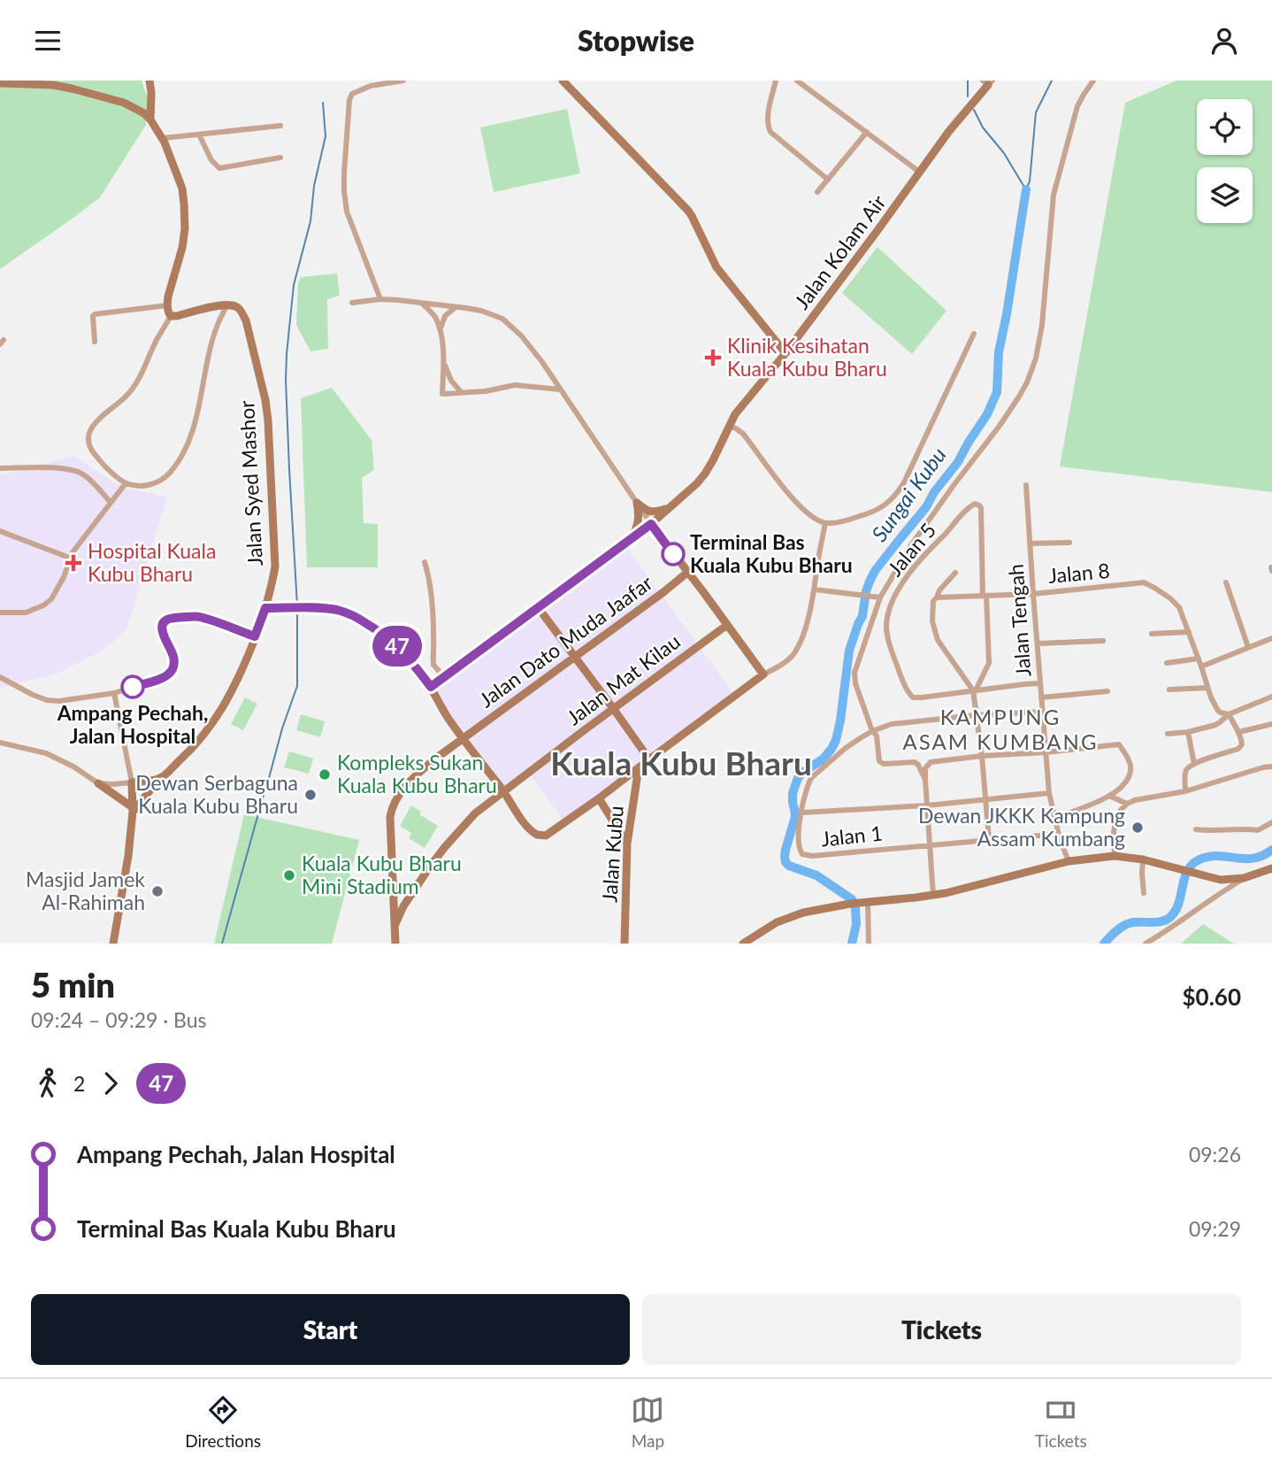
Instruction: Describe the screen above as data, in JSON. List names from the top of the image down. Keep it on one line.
{"streets":{"street":["Jalan Kolam Air","Jalan Syed Mashor","Jalan 5","Jalan 8","Jalan Tengah","Jalan Dato Muda Jaafar","Jalan Mat Kilau","Jalan 1","Jalan Kubu"]},"crossings":[["Jalan 5","Jalan 8"],["Jalan 5","Jalan Tengah"],["Jalan 8","Jalan Tengah"],["Jalan Tengah","Jalan 1"],["Jalan Dato Muda Jaafar","Jalan Mat Kilau"]],"districts":["KAMPUNG ASAM KUMBANG","Kuala Kubu Bharu"],"water":["Sungai Kubu"],"places":{"health":["Klinik Kesihatan Kuala Kubu Bharu","Hospital Kuala Kubu Bharu"],"other":["Terminal Bas Kuala Kubu Bharu","Ampang Pechah, Jalan Hospital","Kompleks Sukan Kuala Kubu Bharu","Dewan Serbaguna Kuala Kubu Bharu","Dewan JKKK Kampung Assam Kumbang","Kuala Kubu Bharu Mini Stadium","Masjid Jamek Al-Rahimah"]},"lines":["bus line 47"],"page":{"header":"Stopwise","on_map":"47","heading":["5 min","09:24 – 09:29 · Bus","$0.60"],"legs":["2","47"],"list":[{"name":"Ampang Pechah, Jalan Hospital","value":"09:26"},{"name":"Terminal Bas Kuala Kubu Bharu","value":"09:29"}],"buttons":["Start","Tickets"],"tabs":["Directions","Map","Tickets"]}}
